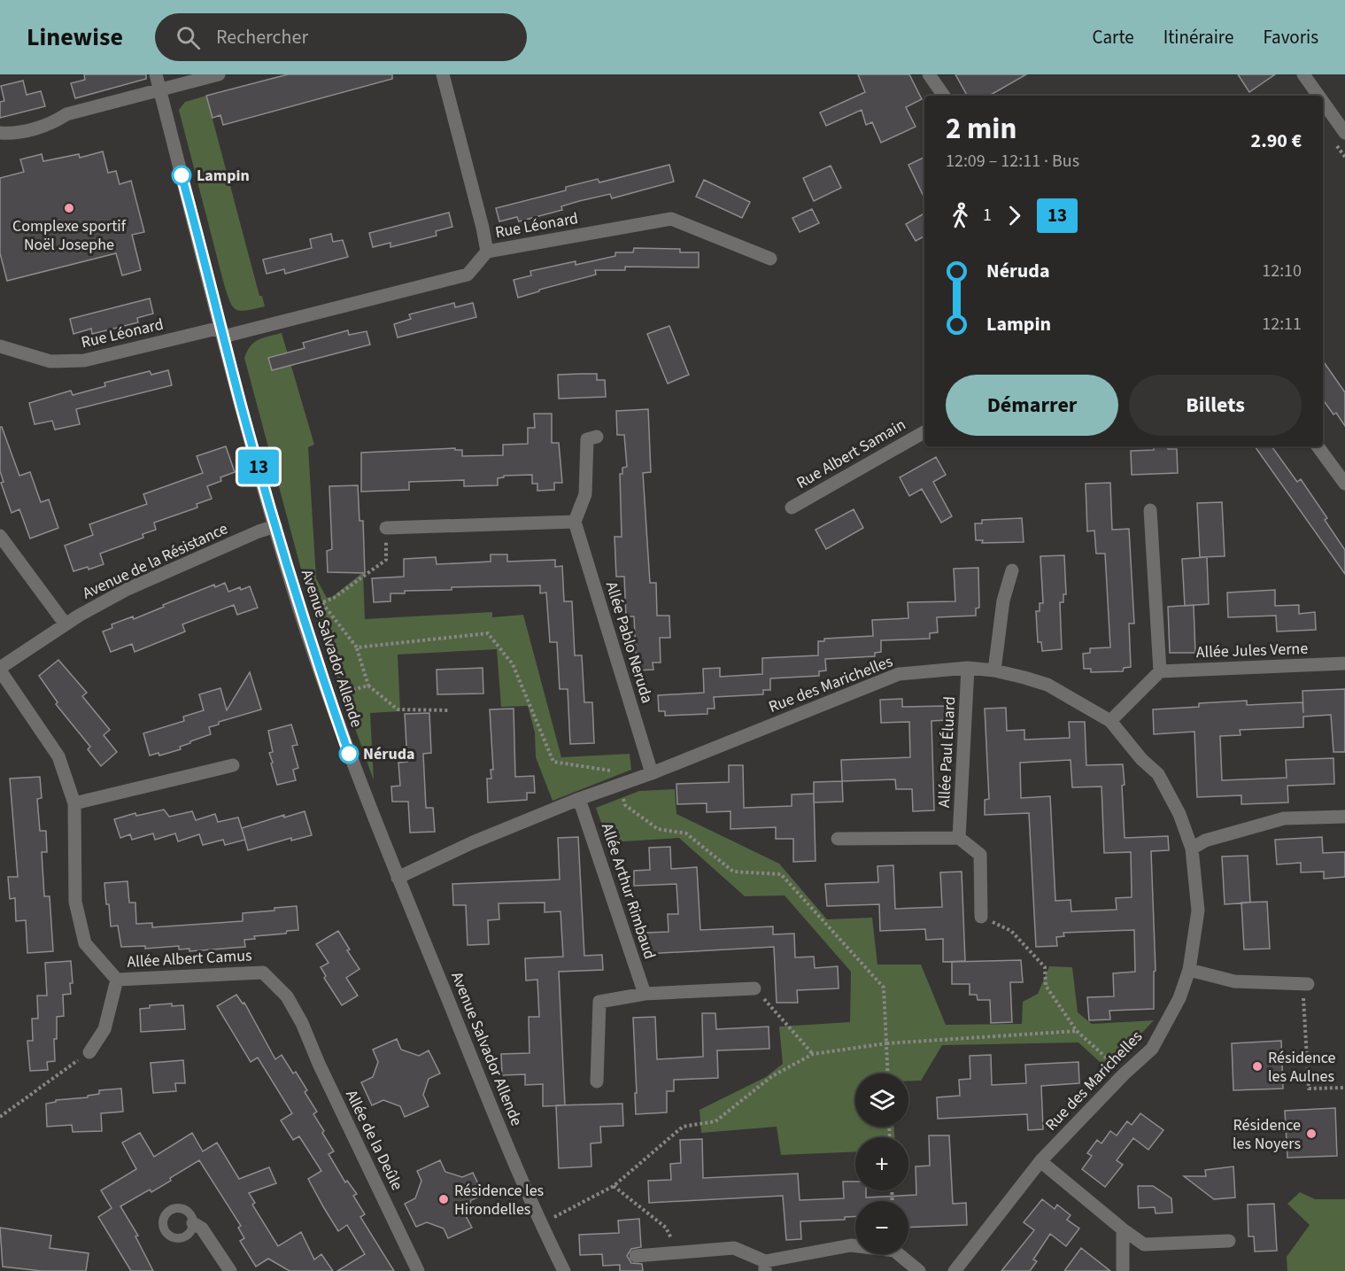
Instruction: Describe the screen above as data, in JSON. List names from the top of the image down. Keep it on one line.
{"streets":{"street":["Rue Léonard","Rue Albert Samain","Avenue de la Résistance","Allée Pablo Neruda","Avenue Salvador Allende","Allée Jules Verne","Rue des Marichelles","Allée Paul Éluard","Allée Arthur Rimbaud","Allée Albert Camus","Allée de la Deûle"]},"crossings":[["Rue Léonard","Avenue Salvador Allende"],["Avenue de la Résistance","Avenue Salvador Allende"],["Avenue de la Résistance","Allée Albert Camus"],["Allée Pablo Neruda","Rue des Marichelles"],["Avenue Salvador Allende","Rue des Marichelles"],["Rue des Marichelles","Allée Paul Éluard"],["Rue des Marichelles","Allée Arthur Rimbaud"],["Allée Albert Camus","Allée de la Deûle"]],"places":["Lampin","Complexe sportif Noël Josephe","Néruda","Résidence les Aulnes","Résidence les Noyers","Résidence les Hirondelles"],"lines":["bus line 13"],"page":{"header":"Linewise","search":"Rechercher","nav":["Carte","Itinéraire","Favoris"],"on_map":"13","heading":["2 min","12:09 – 12:11 · Bus","2.90 €"],"legs":["1","13"],"list":[{"name":"Néruda","value":"12:10"},{"name":"Lampin","value":"12:11"}],"buttons":["Démarrer","Billets"],"map_buttons":["+","−"]}}
